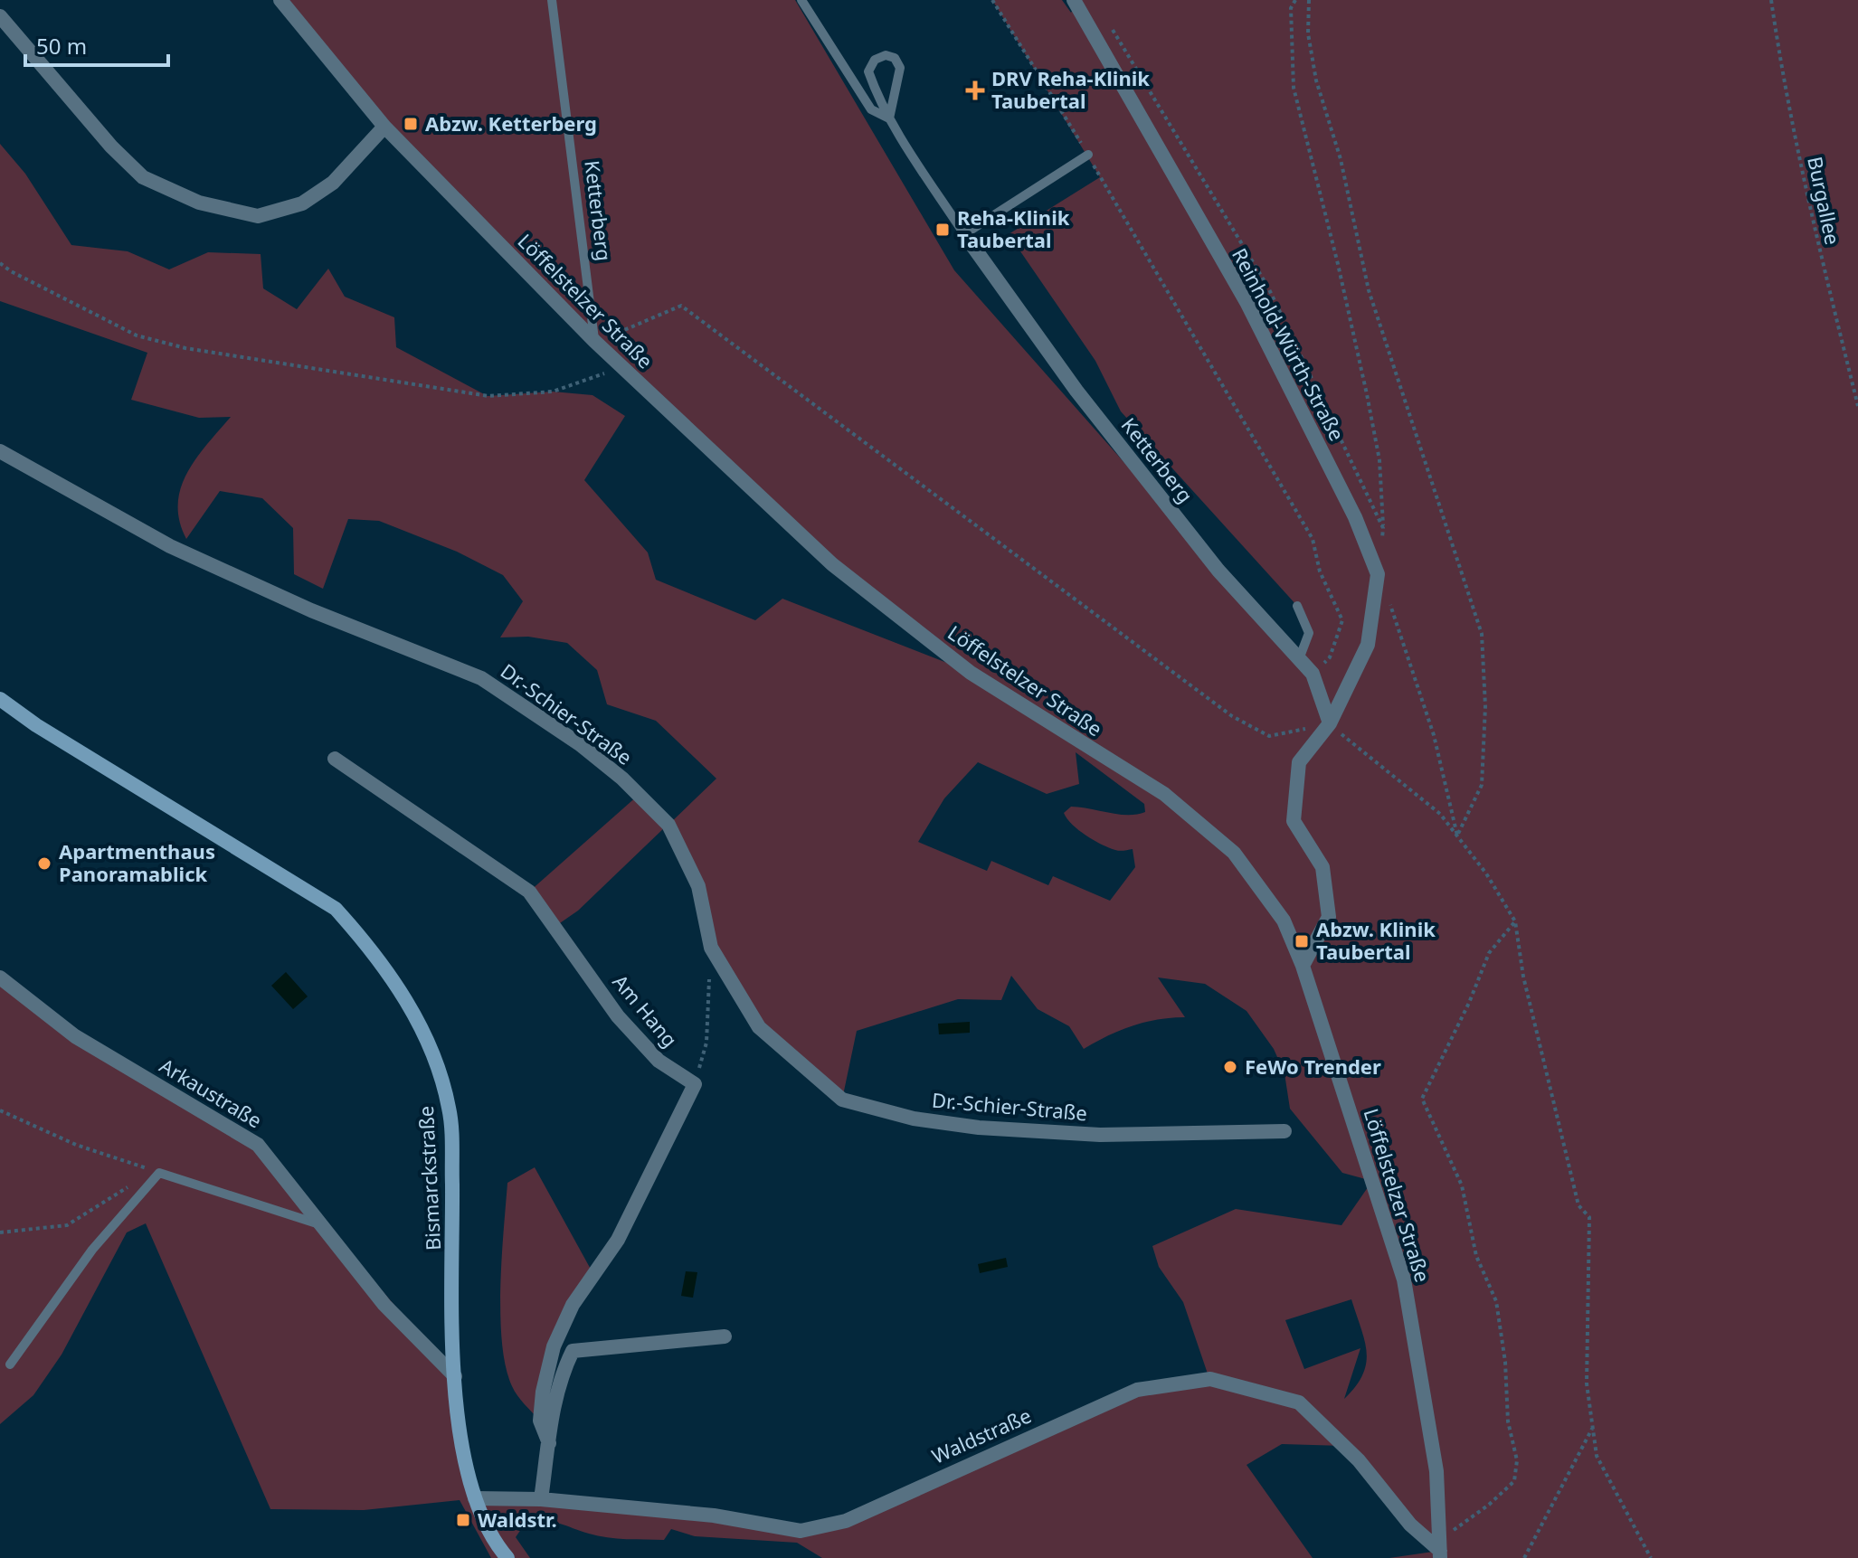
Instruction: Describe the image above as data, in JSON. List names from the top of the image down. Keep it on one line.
{"streets":{"street":["Ketterberg","Löffelstelzer Straße","Reinhold-Würth-Straße","Dr.-Schier-Straße","Am Hang","Arkaustraße","Bismarckstraße","Waldstraße"],"path":["Burgallee"]},"crossings":[["Ketterberg","Löffelstelzer Straße"],["Ketterberg","Reinhold-Würth-Straße"],["Löffelstelzer Straße","Waldstraße"],["Arkaustraße","Bismarckstraße"],["Bismarckstraße","Waldstraße"]],"places":{"health":["DRV Reha-Klinik Taubertal"],"transit":["Abzw. Ketterberg","Reha-Klinik Taubertal","Abzw. Klinik Taubertal","Waldstr."],"other":["Apartmenthaus Panoramablick","FeWo Trender"]},"scale_bar":"50 m"}
